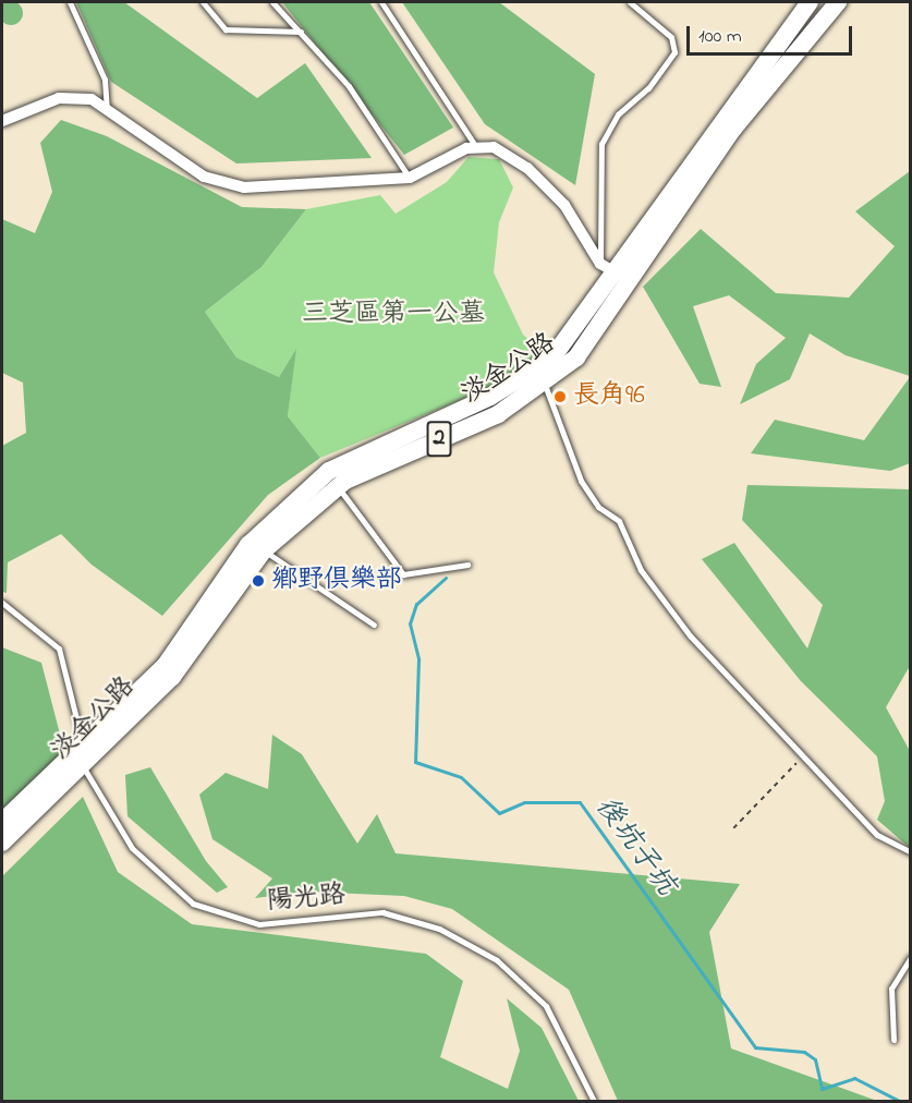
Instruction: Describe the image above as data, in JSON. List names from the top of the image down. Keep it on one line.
{"streets":{"main road":["淡金公路","2"],"lane":["陽光路"]},"crossings":[["淡金公路","陽光路"]],"water":["後坑子坑"],"parks":["三芝區第一公墓"],"places":["長角96","鄉野俱樂部"],"scale_bar":"100 m"}
